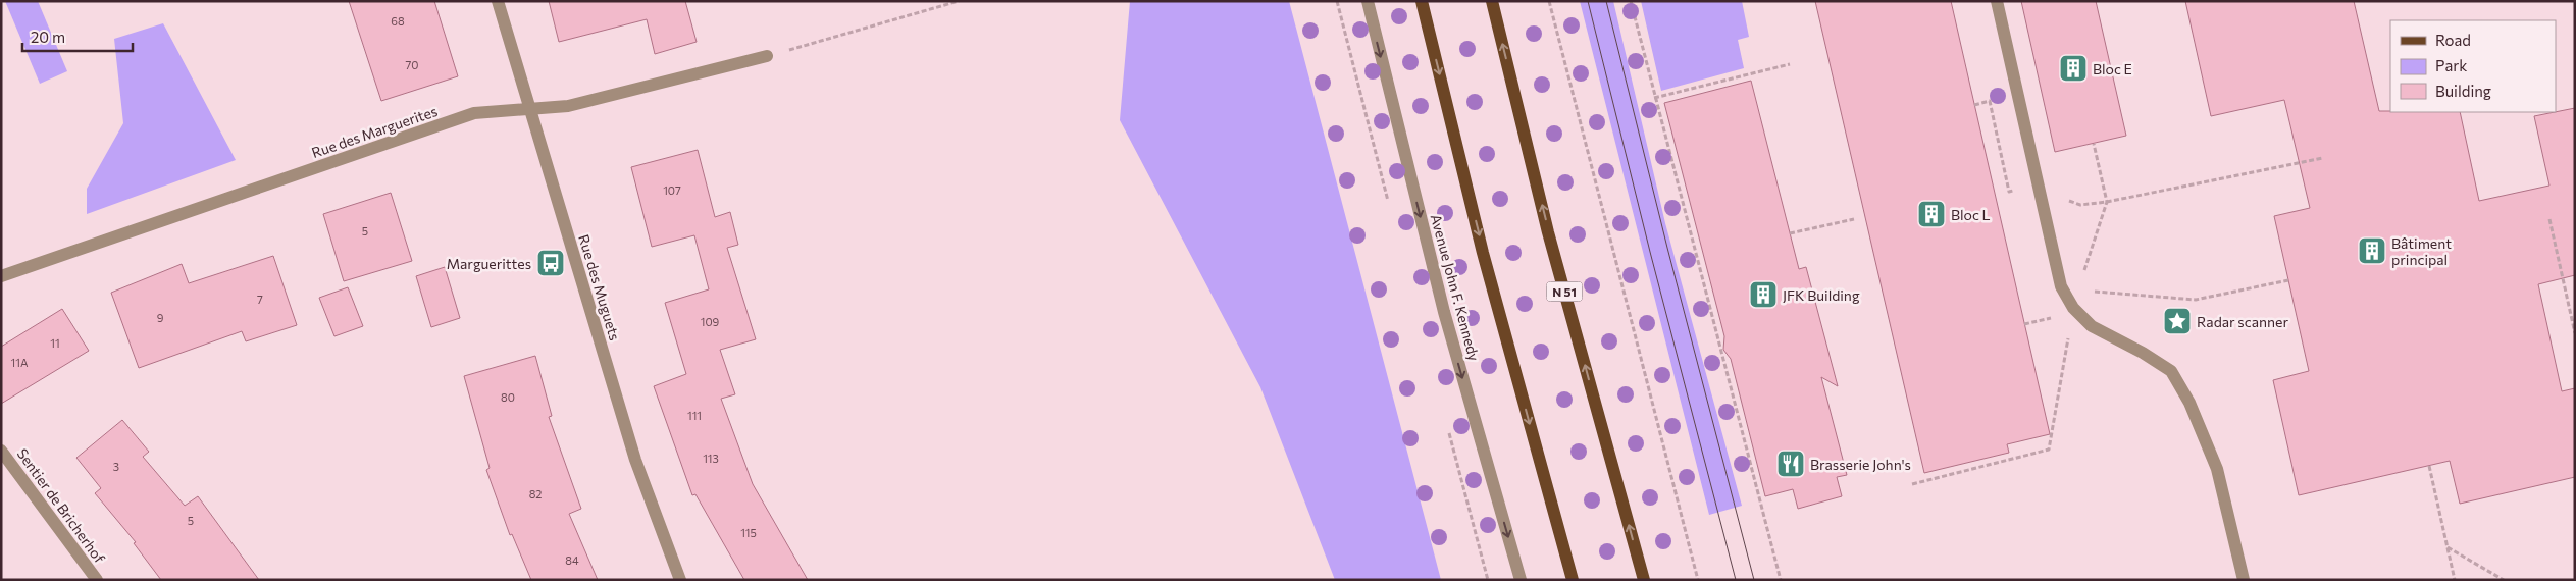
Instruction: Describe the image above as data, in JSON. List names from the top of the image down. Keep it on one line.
{"streets":{"main road":["N 51"],"street":["Rue des Marguerites","Rue des Muguets","Avenue John F. Kennedy","Sentier de Bricherhof"]},"crossings":[["Rue des Marguerites","Rue des Muguets"]],"one_way":["Avenue John F. Kennedy"],"places":{"building":["Bloc E","Bloc L","Bâtiment principal","JFK Building"],"bus stop":["Marguerittes"],"place":["Radar scanner"],"restaurant":["Brasserie John's"]},"house_numbers":["68","70","107","5","7","9","109","11","11A","80","111","113","3","82","5","115","84"],"legend":["Road","Park","Building"],"scale_bar":"20 m"}
